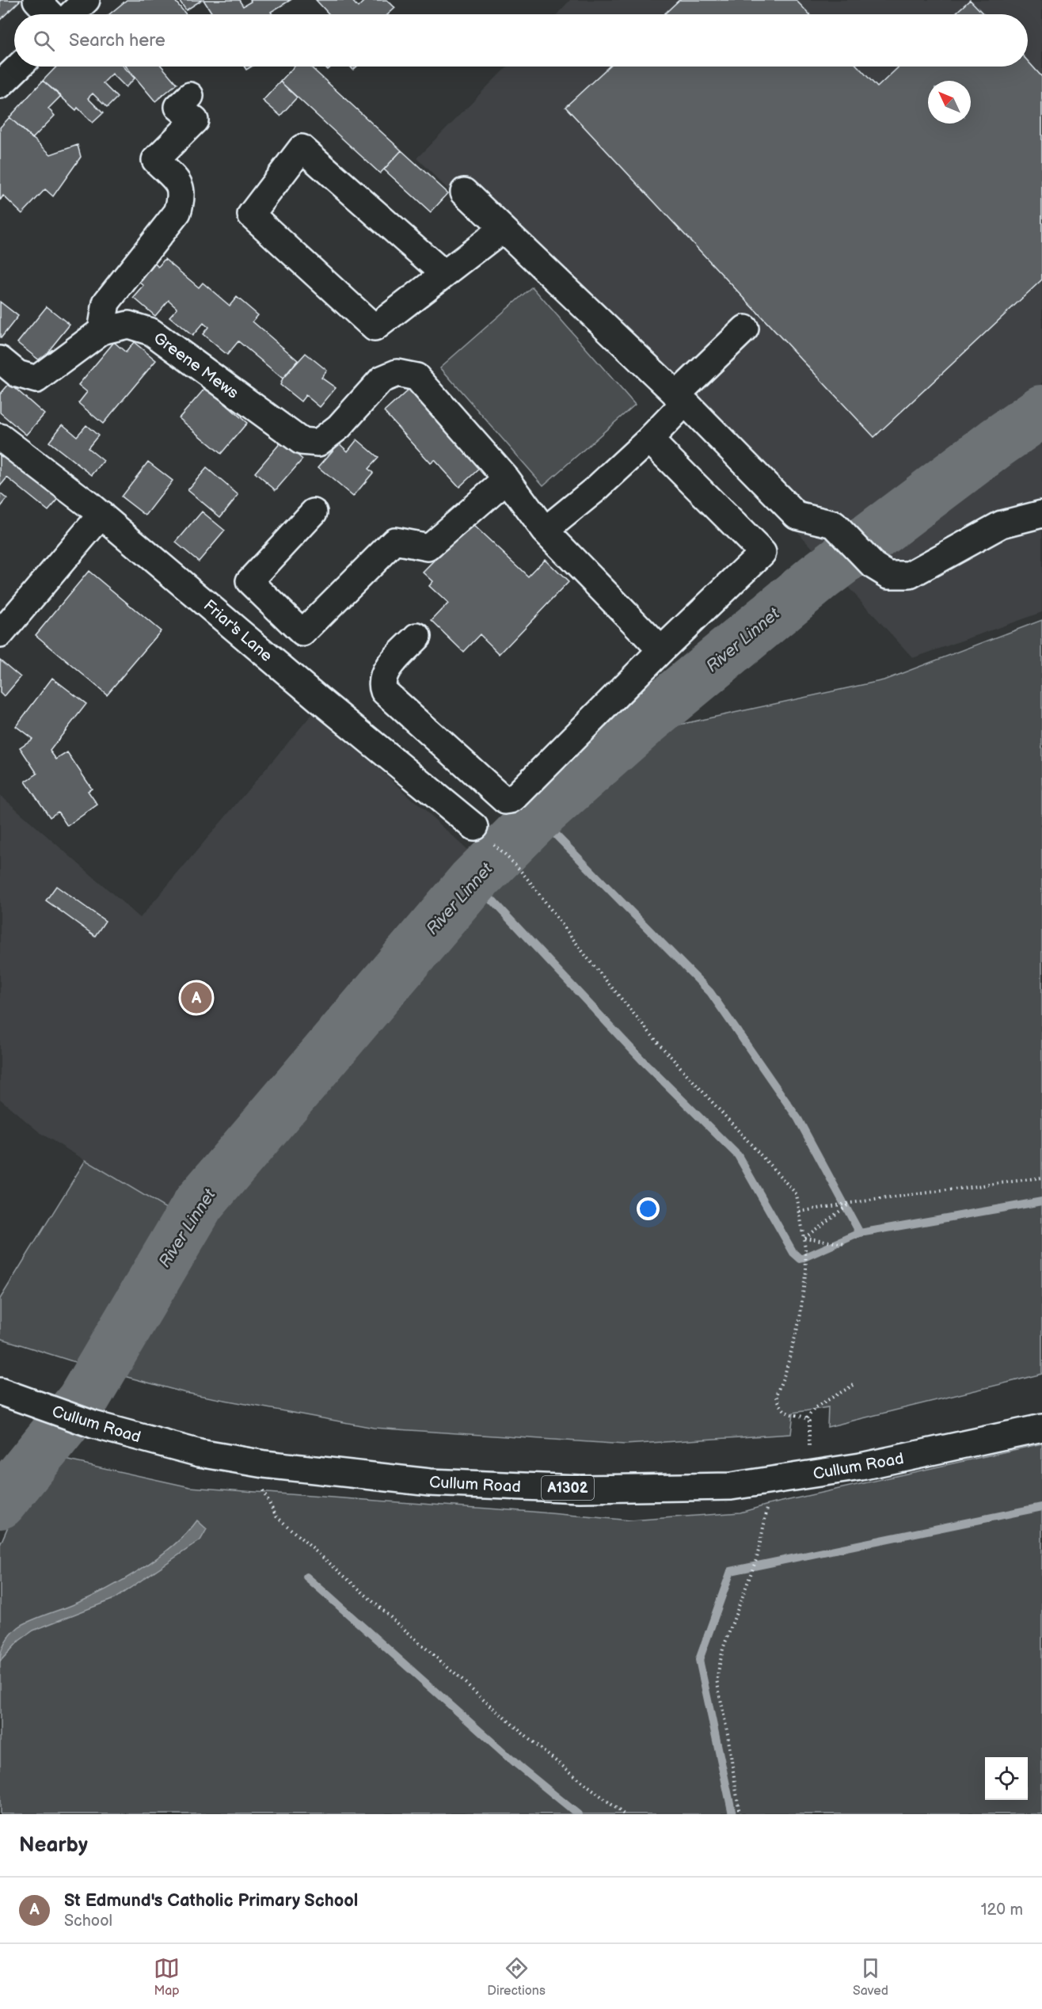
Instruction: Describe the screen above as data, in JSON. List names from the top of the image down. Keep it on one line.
{"streets":{"street":["Greene Mews","Friar's Lane","Cullum Road","A1302"]},"water":["River Linnet"],"north":"top left","page":{"search":"Search here","pins":"A","heading":"Nearby","list":[{"mark":"A","name":"St Edmund's Catholic Primary School","note":"School","value":"120 m"}],"nav":["Map","Directions","Saved"]}}
